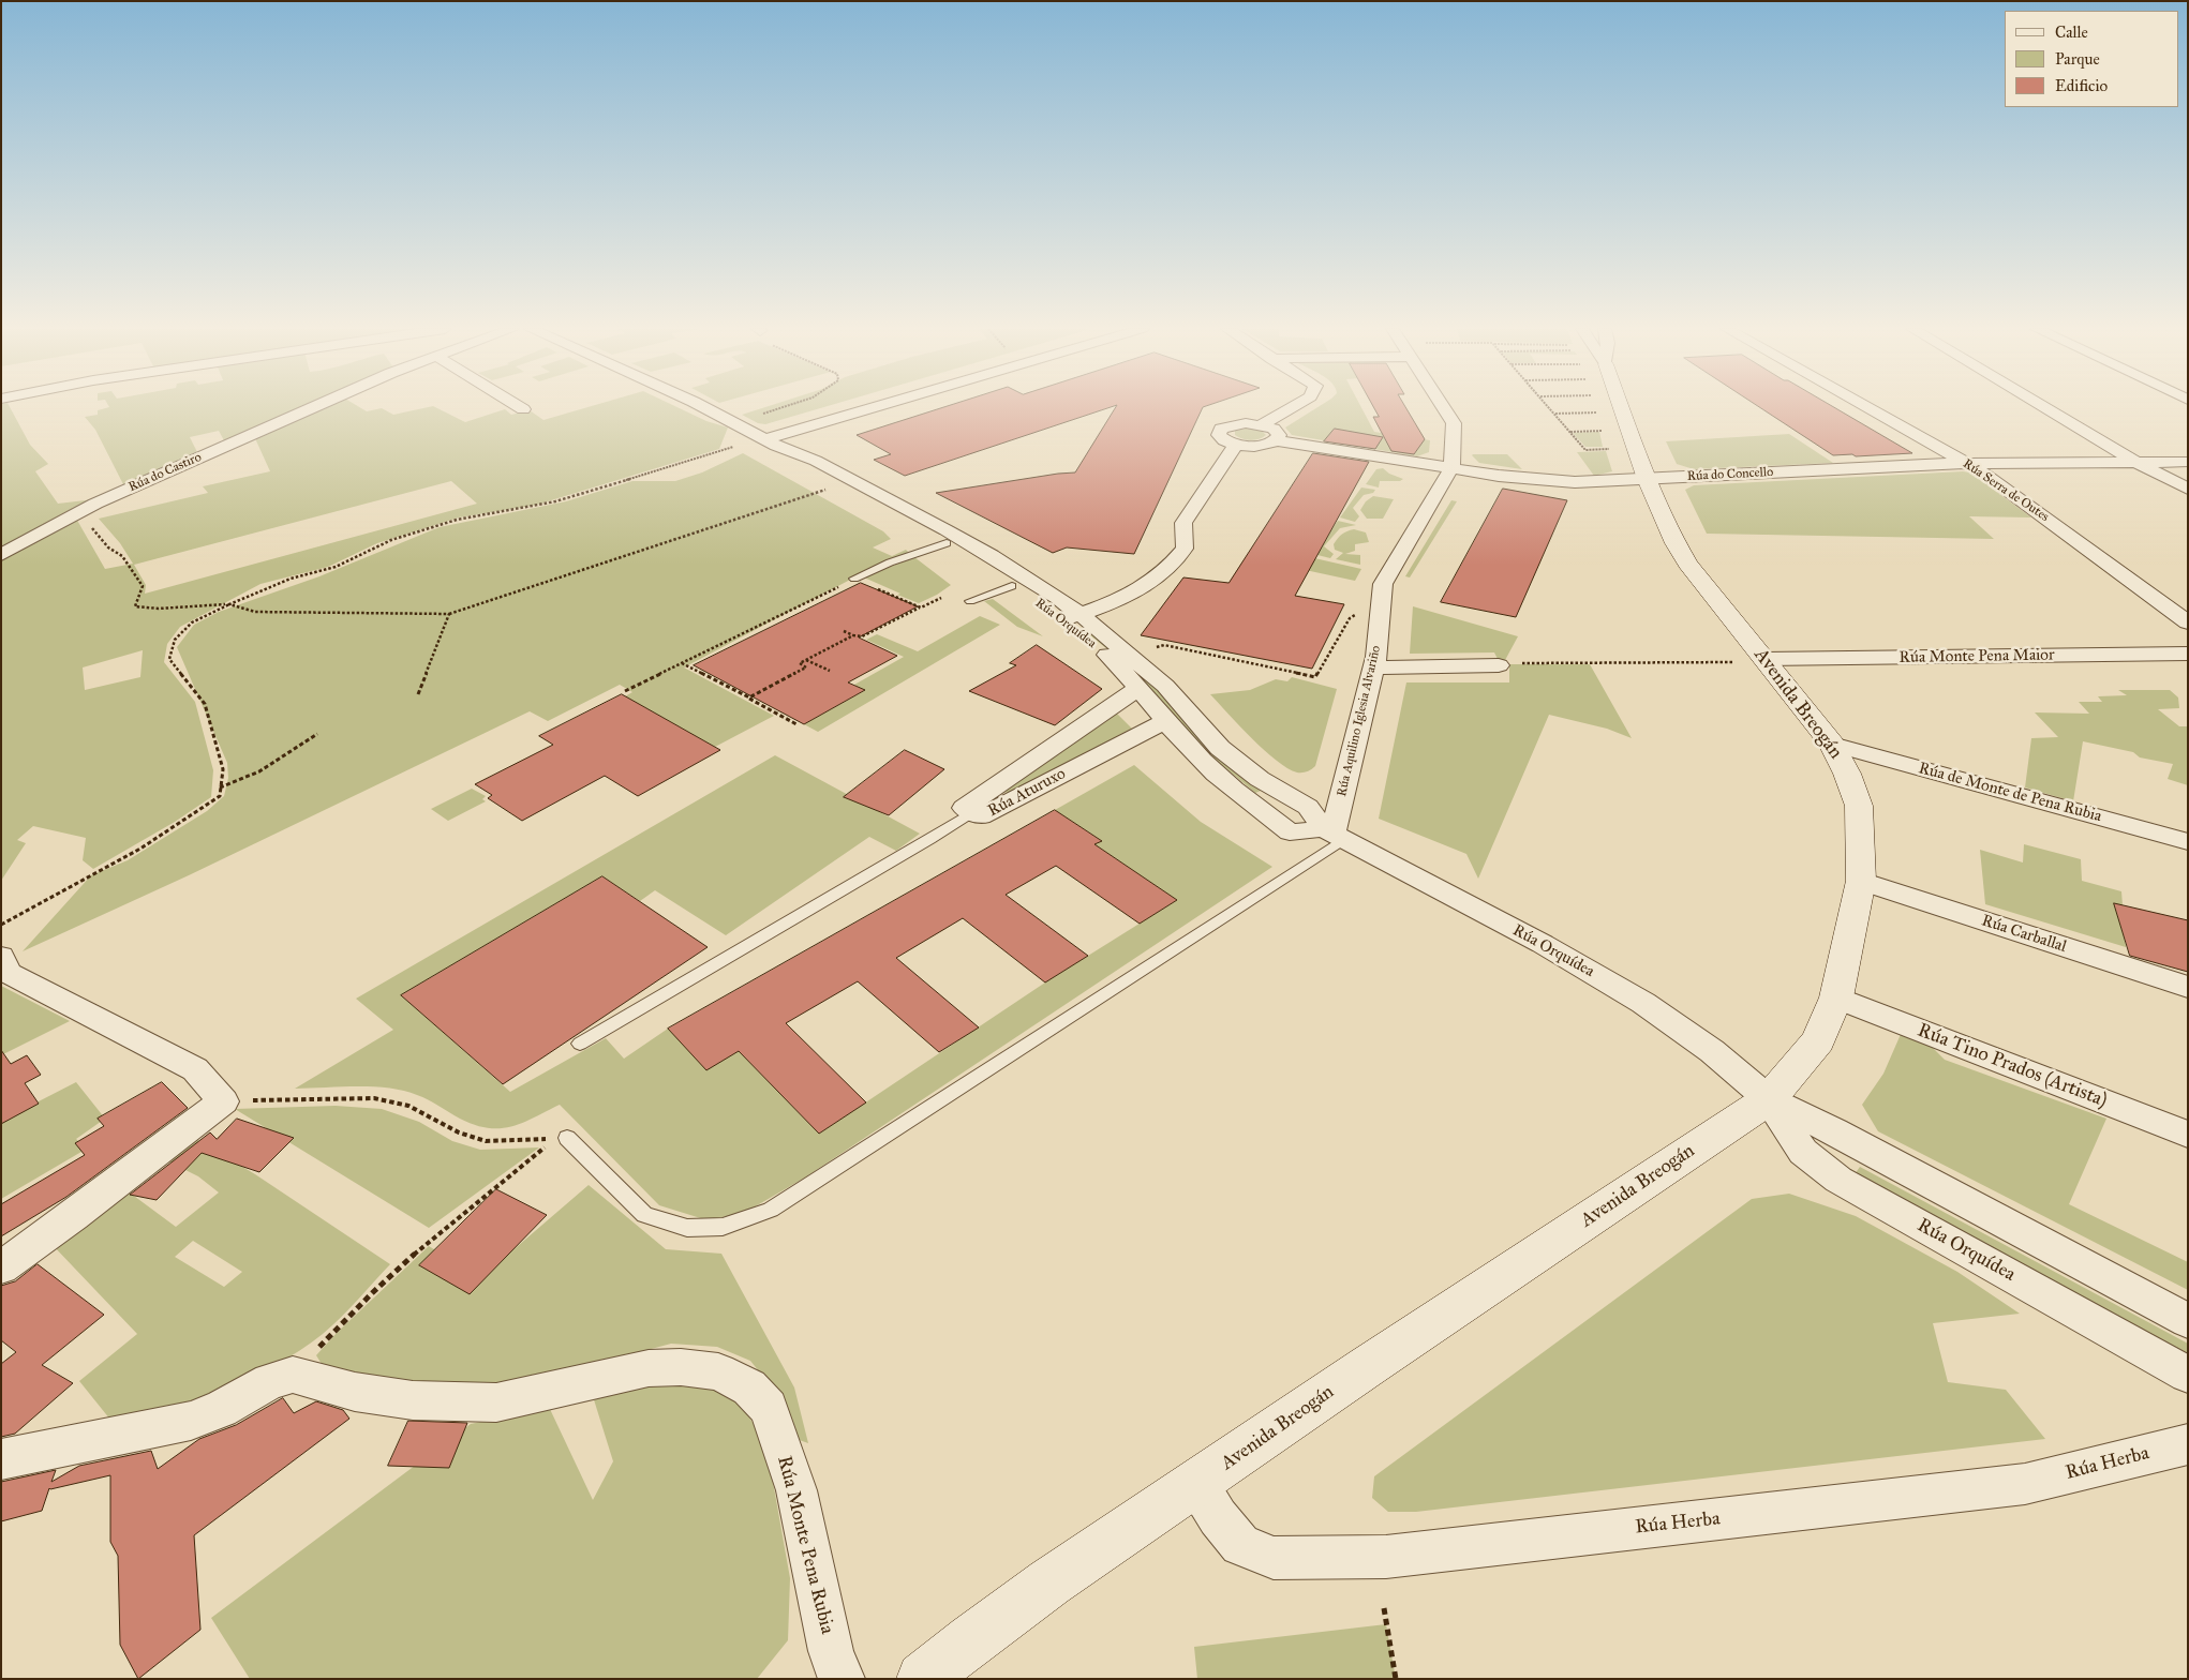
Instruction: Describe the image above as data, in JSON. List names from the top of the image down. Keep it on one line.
{"streets":{"street":["Rúa do Castiro","Rúa do Concello","Rúa Serra de Outes","Rúa Orquídea","Rúa Monte Pena Maior","Avenida Breogán","Rúa Aquilino Iglesia Alvariño","Rúa Aturuxo","Rúa de Monte de Pena Rubia","Rúa Carballal","Rúa Tino Prados (Artista)","Rúa Herba","Rúa Monte Pena Rubia"]},"crossings":[["Rúa do Concello","Rúa Serra de Outes"],["Rúa do Concello","Avenida Breogán"],["Rúa do Concello","Rúa Aquilino Iglesia Alvariño"],["Rúa Orquídea","Avenida Breogán"],["Rúa Orquídea","Rúa Aquilino Iglesia Alvariño"],["Rúa Orquídea","Rúa Aturuxo"],["Rúa Monte Pena Maior","Avenida Breogán"],["Avenida Breogán","Rúa de Monte de Pena Rubia"],["Avenida Breogán","Rúa Carballal"],["Avenida Breogán","Rúa Tino Prados (Artista)"],["Avenida Breogán","Rúa Herba"]],"legend":["Calle","Parque","Edificio"]}
